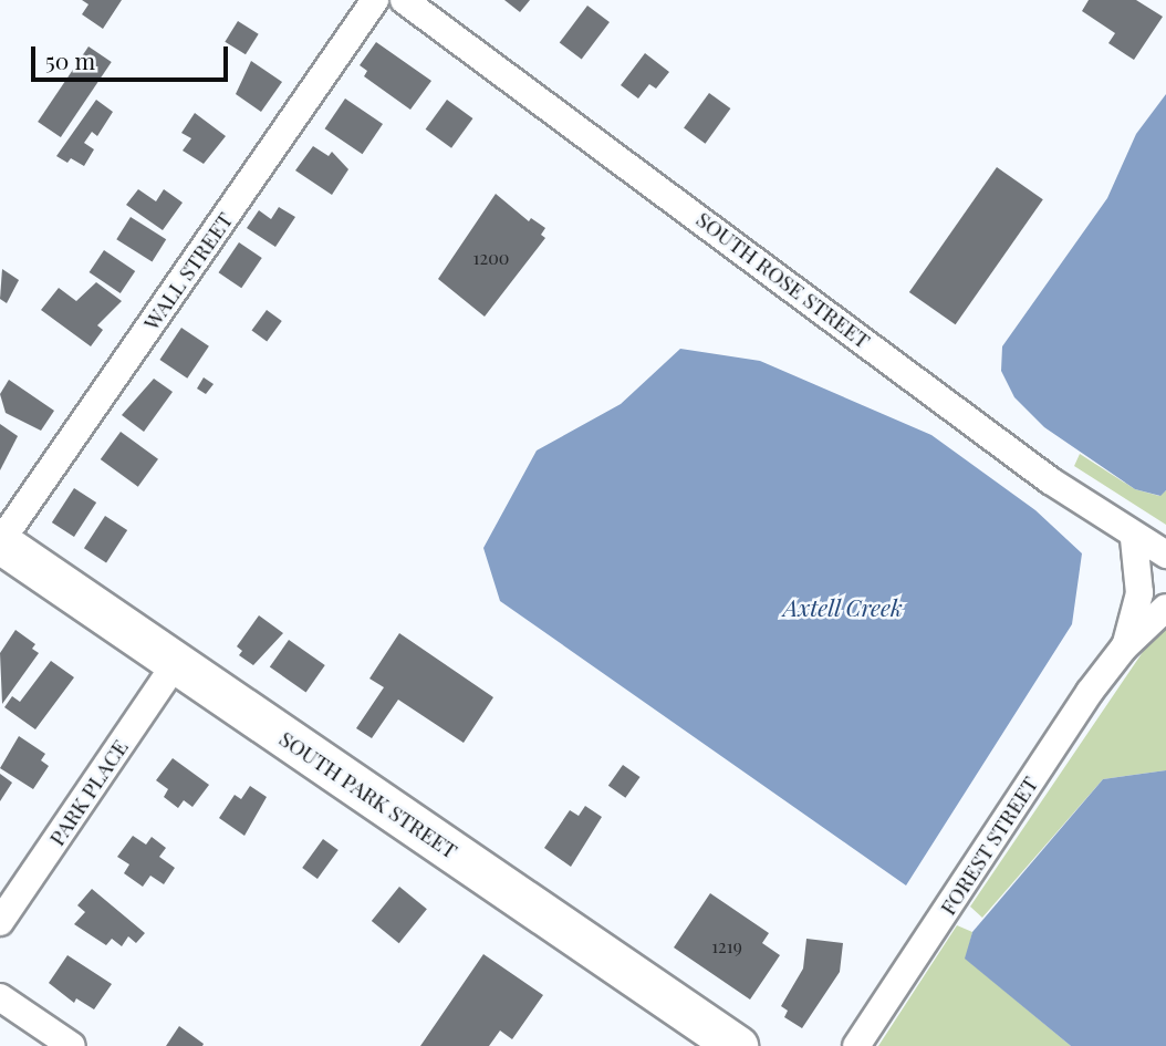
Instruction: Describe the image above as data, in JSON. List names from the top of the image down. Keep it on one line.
{"streets":{"main road":["SOUTH PARK STREET"],"street":["WALL STREET","SOUTH ROSE STREET","PARK PLACE","FOREST STREET"]},"crossings":[["WALL STREET","SOUTH PARK STREET"],["SOUTH ROSE STREET","FOREST STREET"],["PARK PLACE","SOUTH PARK STREET"]],"water":["Axtell Creek"],"house_numbers":["1200","1219"],"scale_bar":"50 m"}
